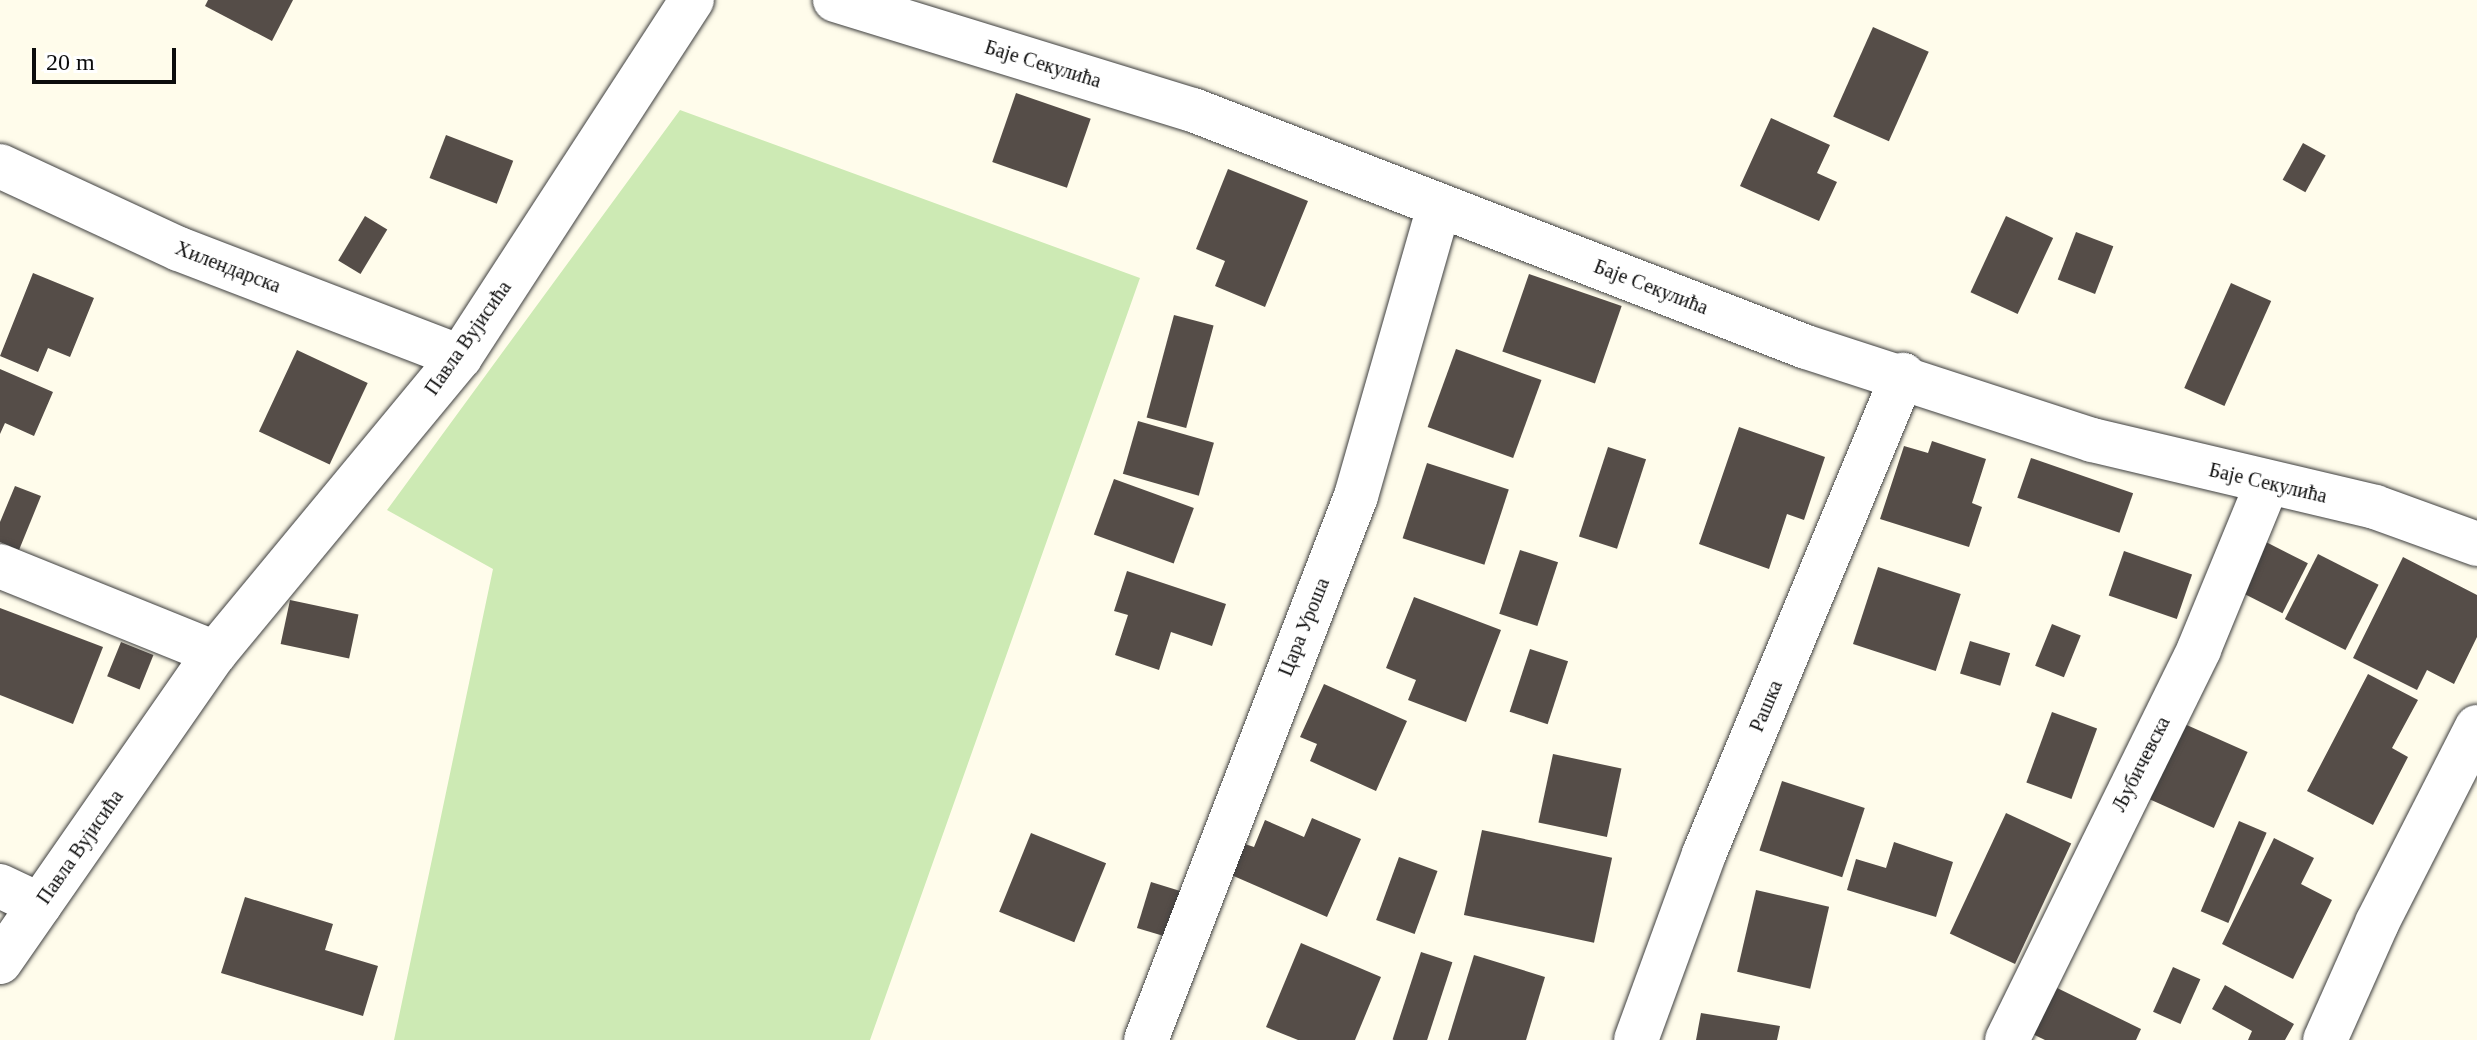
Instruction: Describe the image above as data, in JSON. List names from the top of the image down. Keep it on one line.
{"streets":{"street":["Баје Секулића","Хилендарска","Павла Вујисића","Цара Уроша","Рашка","Љубичевска"]},"crossings":[["Баје Секулића","Цара Уроша"],["Баје Секулића","Рашка"],["Баје Секулића","Љубичевска"],["Хилендарска","Павла Вујисића"]],"scale_bar":"20 m"}
